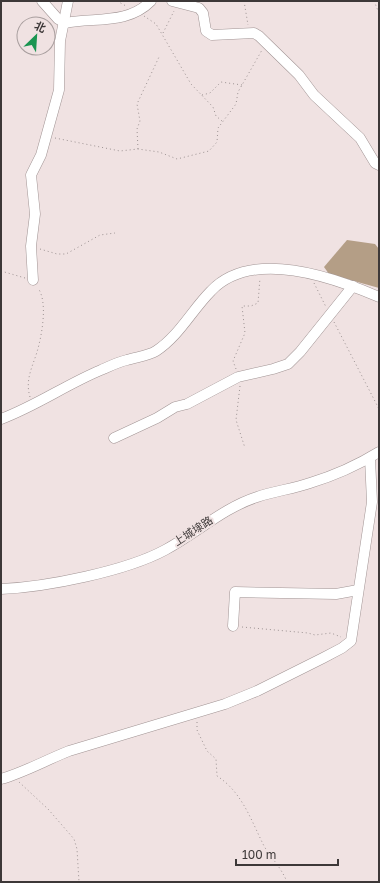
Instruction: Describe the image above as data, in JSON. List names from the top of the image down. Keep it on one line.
{"streets":{"street":["上城埭路"]},"scale_bar":"100 m","north":"top right"}
